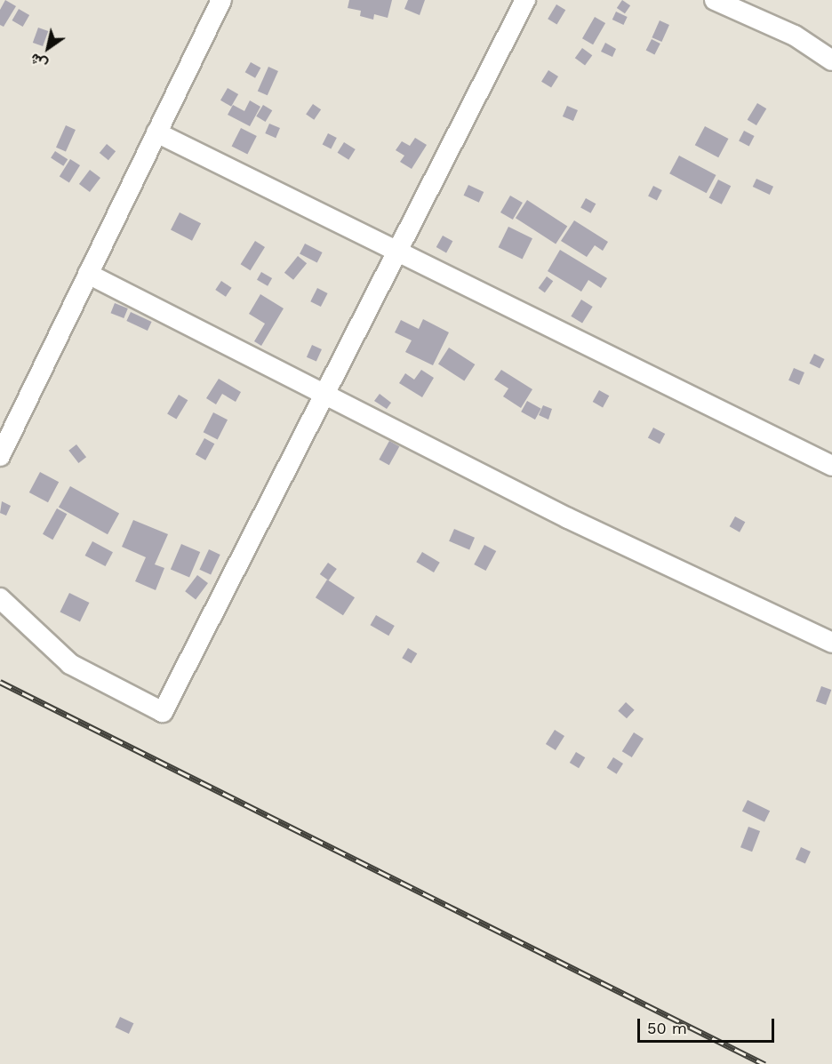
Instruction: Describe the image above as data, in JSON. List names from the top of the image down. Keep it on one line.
{"scale_bar":"50 m","north":"bottom left"}
